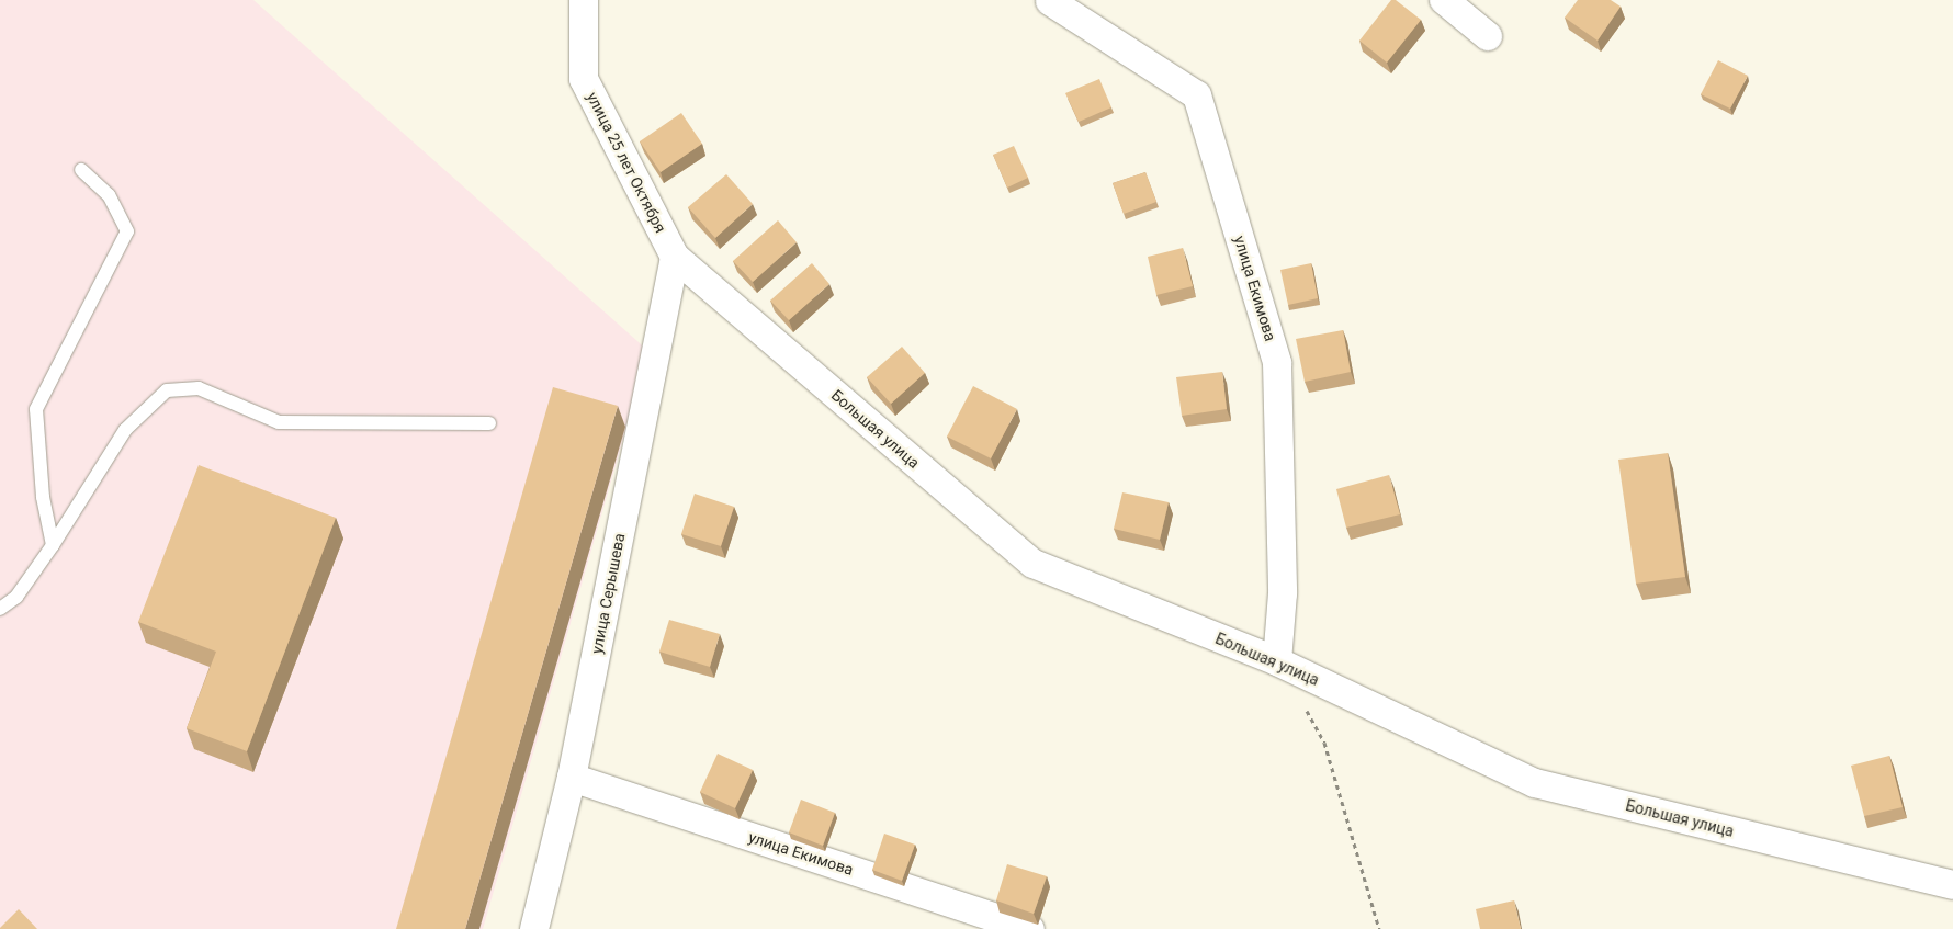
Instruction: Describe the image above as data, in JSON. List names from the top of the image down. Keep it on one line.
{"streets":{"street":["улица 25 лет Октября","улица Екимова","Большая улица","улица Серышева"]},"crossings":[["улица 25 лет Октября","Большая улица"],["улица 25 лет Октября","улица Серышева"],["улица Екимова","Большая улица"],["улица Екимова","улица Серышева"],["Большая улица","улица Серышева"]]}
